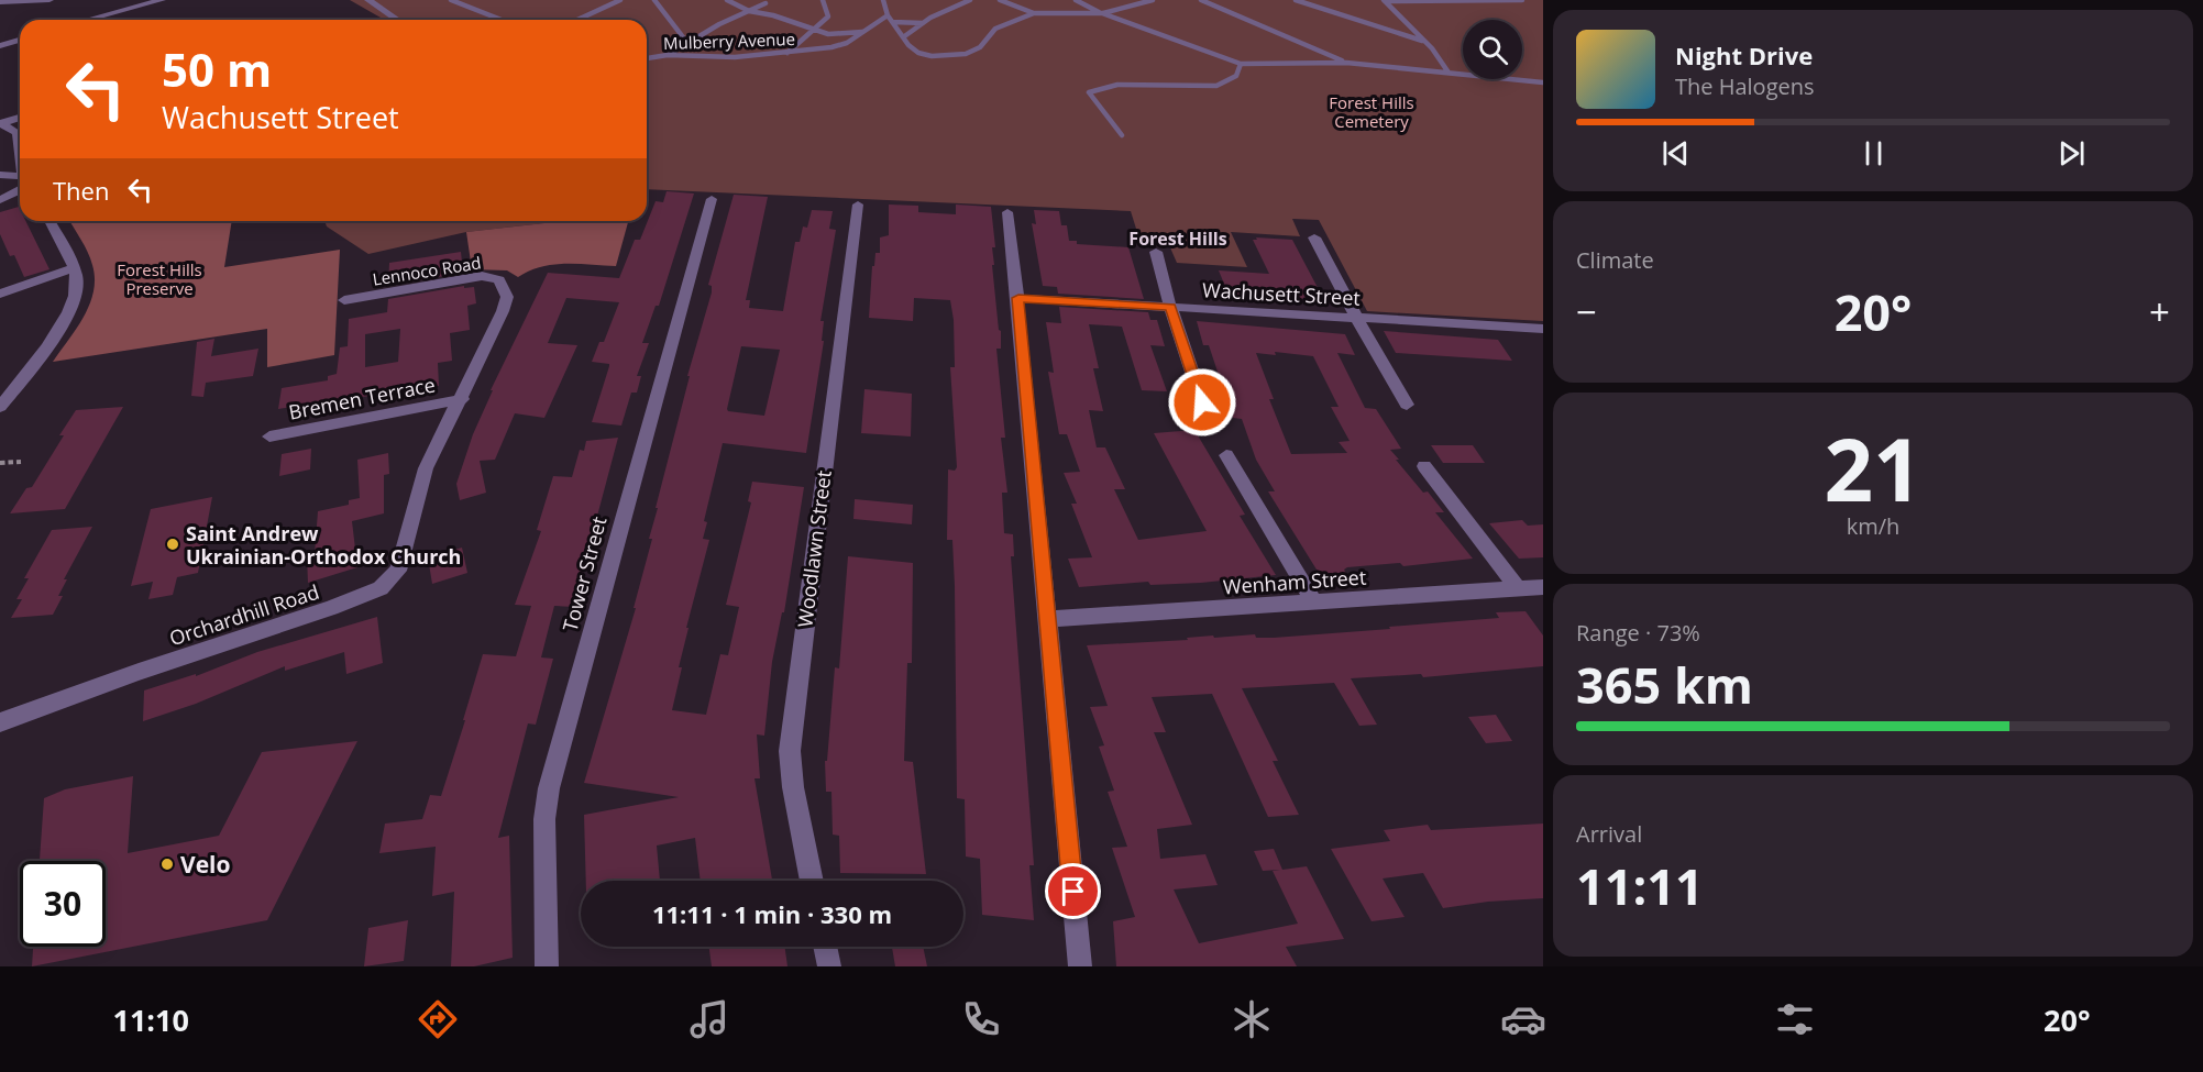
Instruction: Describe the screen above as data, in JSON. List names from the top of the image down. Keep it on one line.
{"streets":{"street":["Lennoco Road","Wachusett Street","Bremen Terrace","Woodlawn Street","Tower Street","Wenham Street","Orchardhill Road"],"lane":["Mulberry Avenue"]},"crossings":[["Lennoco Road","Orchardhill Road"],["Bremen Terrace","Orchardhill Road"]],"districts":["Forest Hills"],"parks":["Forest Hills Cemetery","Forest Hills Preserve"],"places":["Saint Andrew Ukrainian-Orthodox Church","Velo"],"page":{"turn":["50 m","Wachusett Street"],"song":["Night Drive","The Halogens"],"then":"Then","tile":["Climate",["21","km/h"],["Range · 73%","365 km"],["Arrival","11:11"]],"heat":["−","20°","+"],"limit":"30","trip":"11:11 · 1 min · 330 m","tabs":["11:10","20°"]}}
